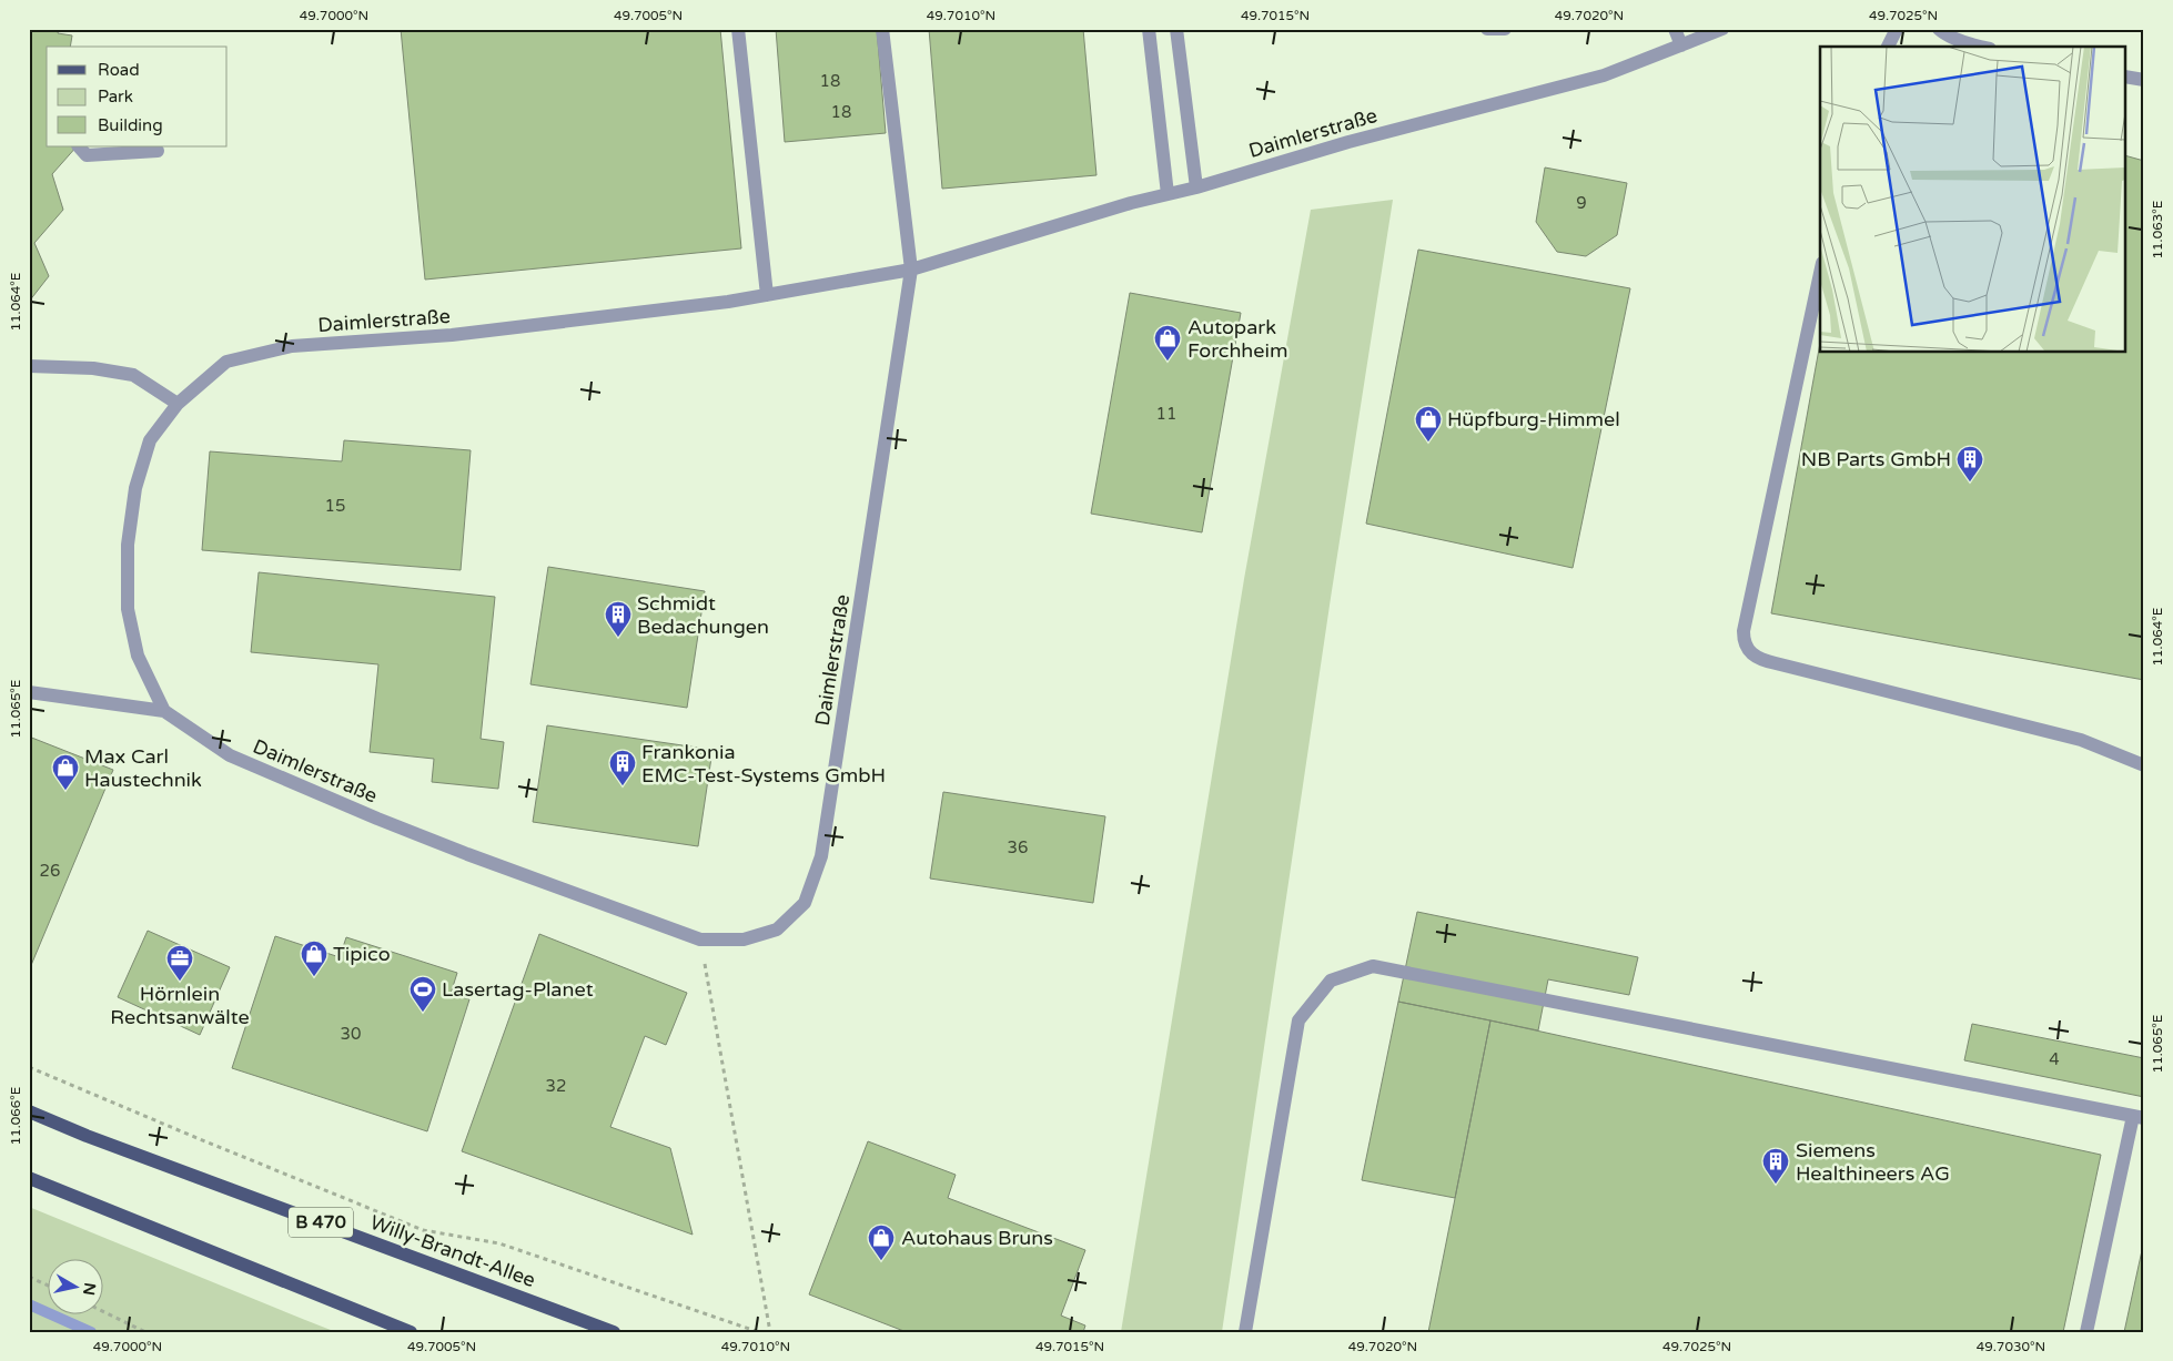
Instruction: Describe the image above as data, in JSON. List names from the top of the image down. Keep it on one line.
{"streets":{"main road":["B 470","Willy-Brandt-Allee"],"street":["Daimlerstraße"]},"places":{"shop":["Autopark Forchheim","Hüpfburg-Himmel","Max Carl Haustechnik","Tipico","Autohaus Bruns"],"building":["NB Parts GmbH","Schmidt Bedachungen","Frankonia EMC-Test-Systems GmbH","Siemens Healthineers AG"],"office":["Hörnlein Rechtsanwälte"],"sports":["Lasertag-Planet"]},"house_numbers":["18","18","9","11","15","36","26","30","4","32"],"legend":["Road","Park","Building"],"north":"right","coordinates":["49.7000°N","49.7005°N","49.7010°N","49.7015°N","49.7020°N","49.7025°N","11.063°E","11.064°E","11.065°E","11.066°E","49.7030°N"]}
